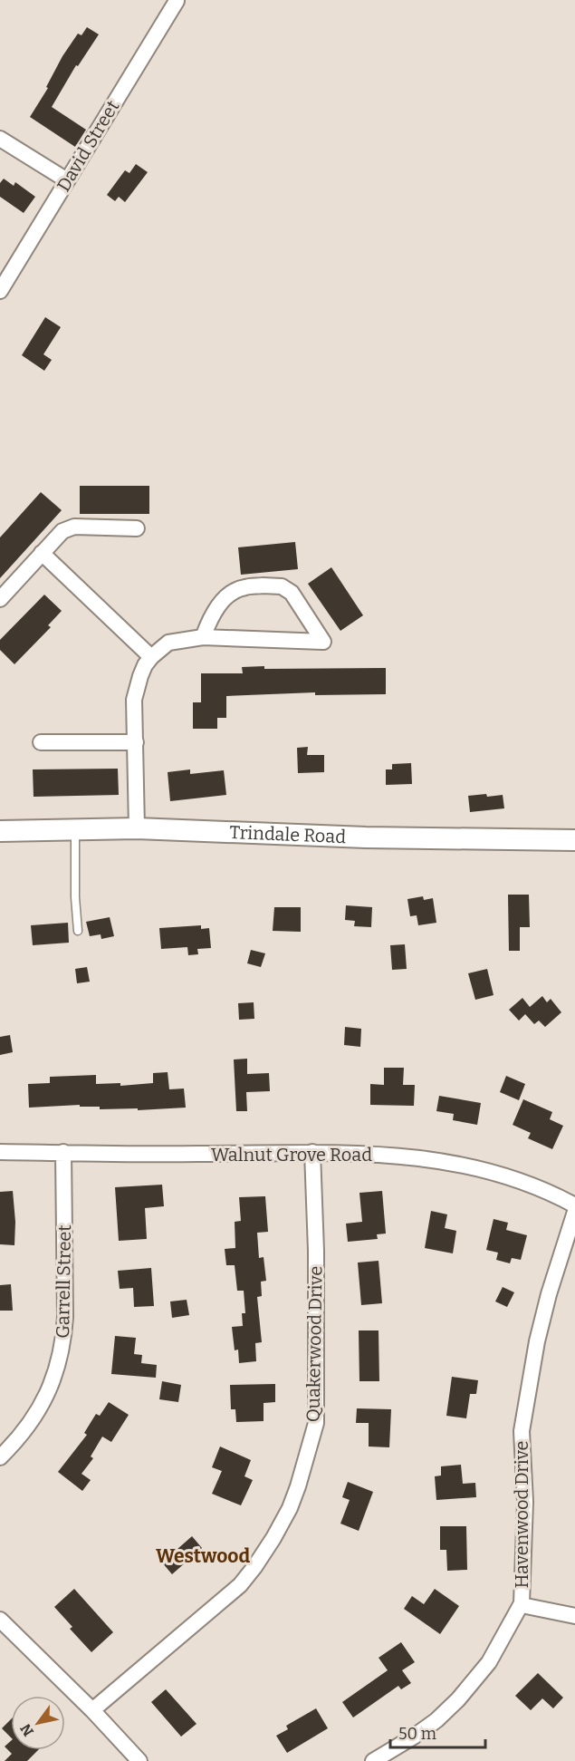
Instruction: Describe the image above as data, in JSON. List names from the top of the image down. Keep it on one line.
{"streets":{"main road":["Trindale Road"],"street":["David Street","Walnut Grove Road","Garrell Street","Quakerwood Drive","Havenwood Drive"]},"crossings":[["Walnut Grove Road","Garrell Street"],["Walnut Grove Road","Quakerwood Drive"]],"districts":["Westwood"],"scale_bar":"50 m","north":"bottom left"}
